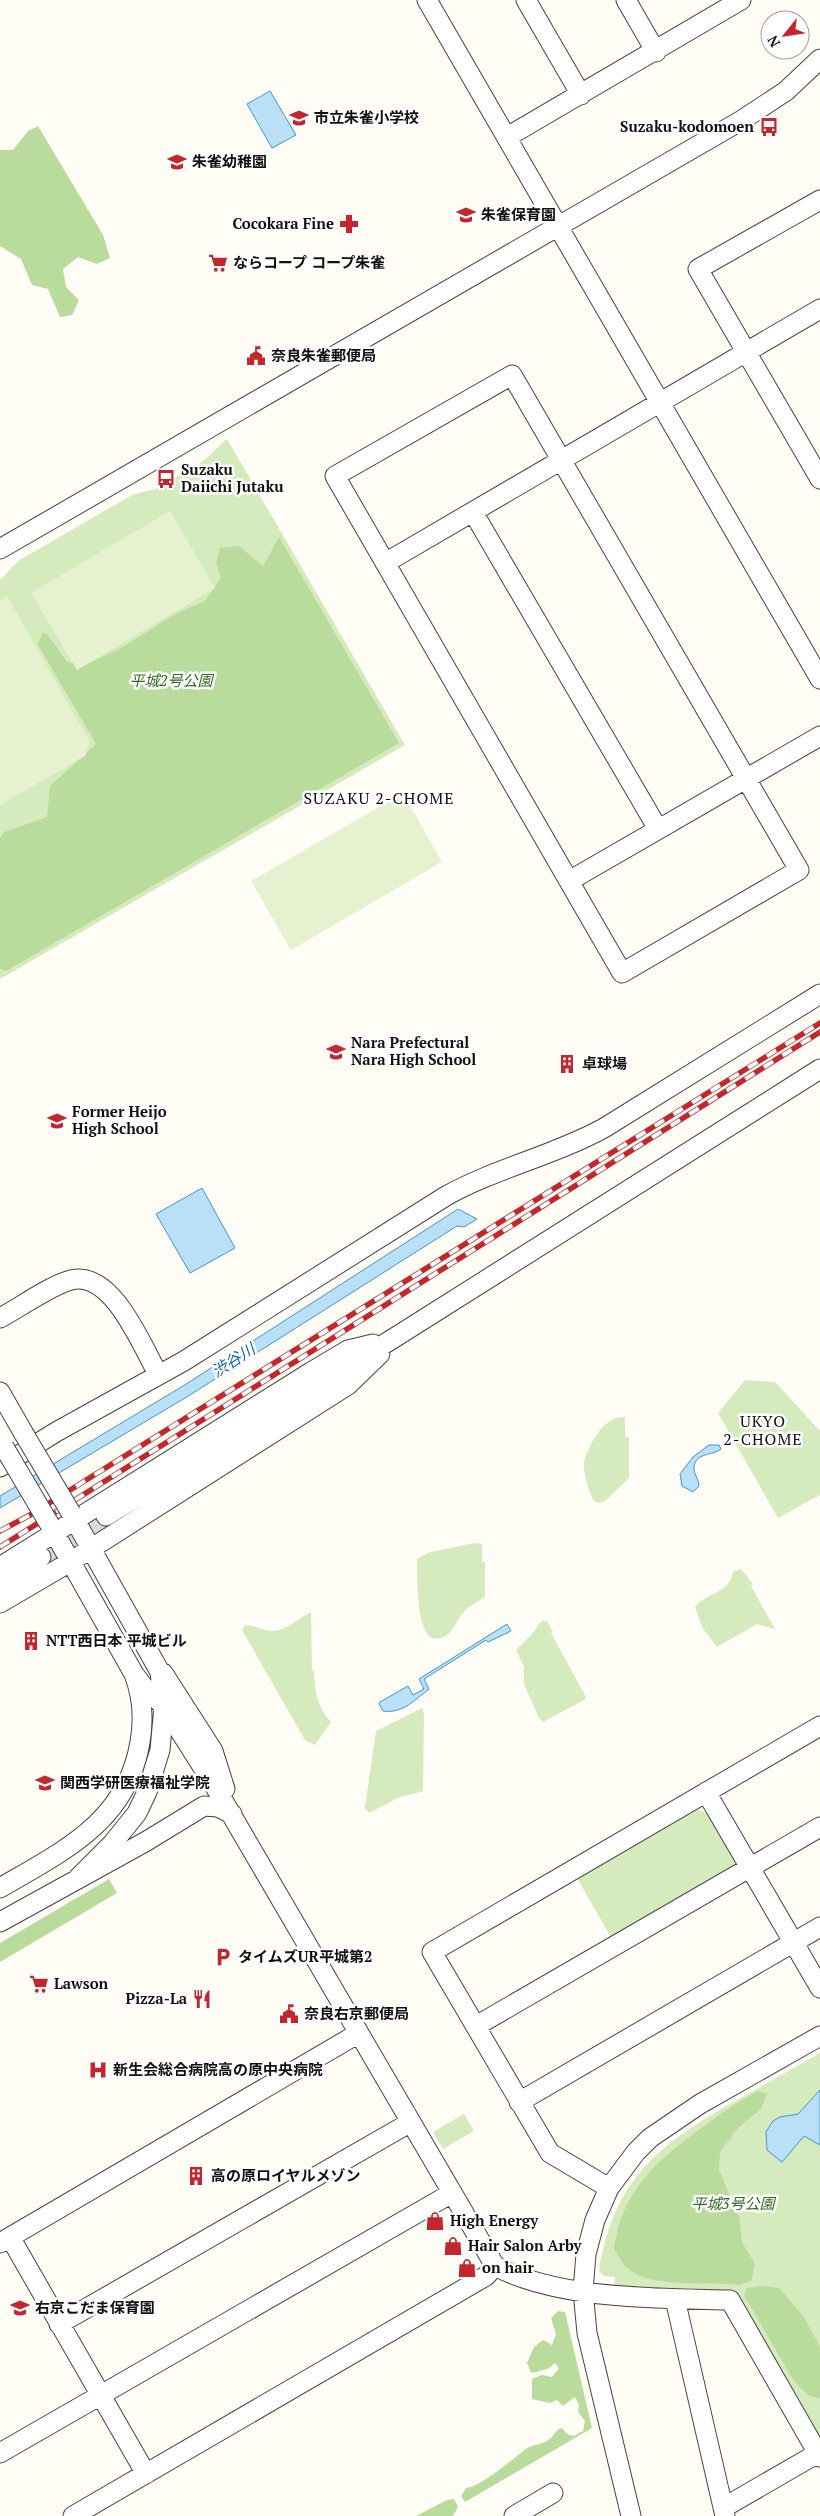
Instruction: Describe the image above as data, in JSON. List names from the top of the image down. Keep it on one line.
{"districts":["SUZAKU 2-CHOME","UKYO 2-CHOME"],"water":["渋谷川"],"parks":["平城2号公園","平城3号公園"],"places":{"school or university":["市立朱雀小学校","朱雀幼稚園","朱雀保育園","Nara Prefectural Nara High School","Former Heijo High School","関西学研医療福祉学院","右京こだま保育園"],"bus stop":["Suzaku-kodomoen","Suzaku Daiichi Jutaku"],"pharmacy":["Cocokara Fine"],"supermarket":["ならコープ コープ朱雀","Lawson"],"public building":["奈良朱雀郵便局","奈良右京郵便局"],"building":["卓球場","NTT西日本 平城ビル","高の原ロイヤルメゾン"],"parking":["タイムズUR平城第2"],"restaurant":["Pizza-La"],"hospital":["新生会総合病院高の原中央病院"],"shop":["High Energy","Hair Salon Arby","on hair"]},"north":"bottom left"}
